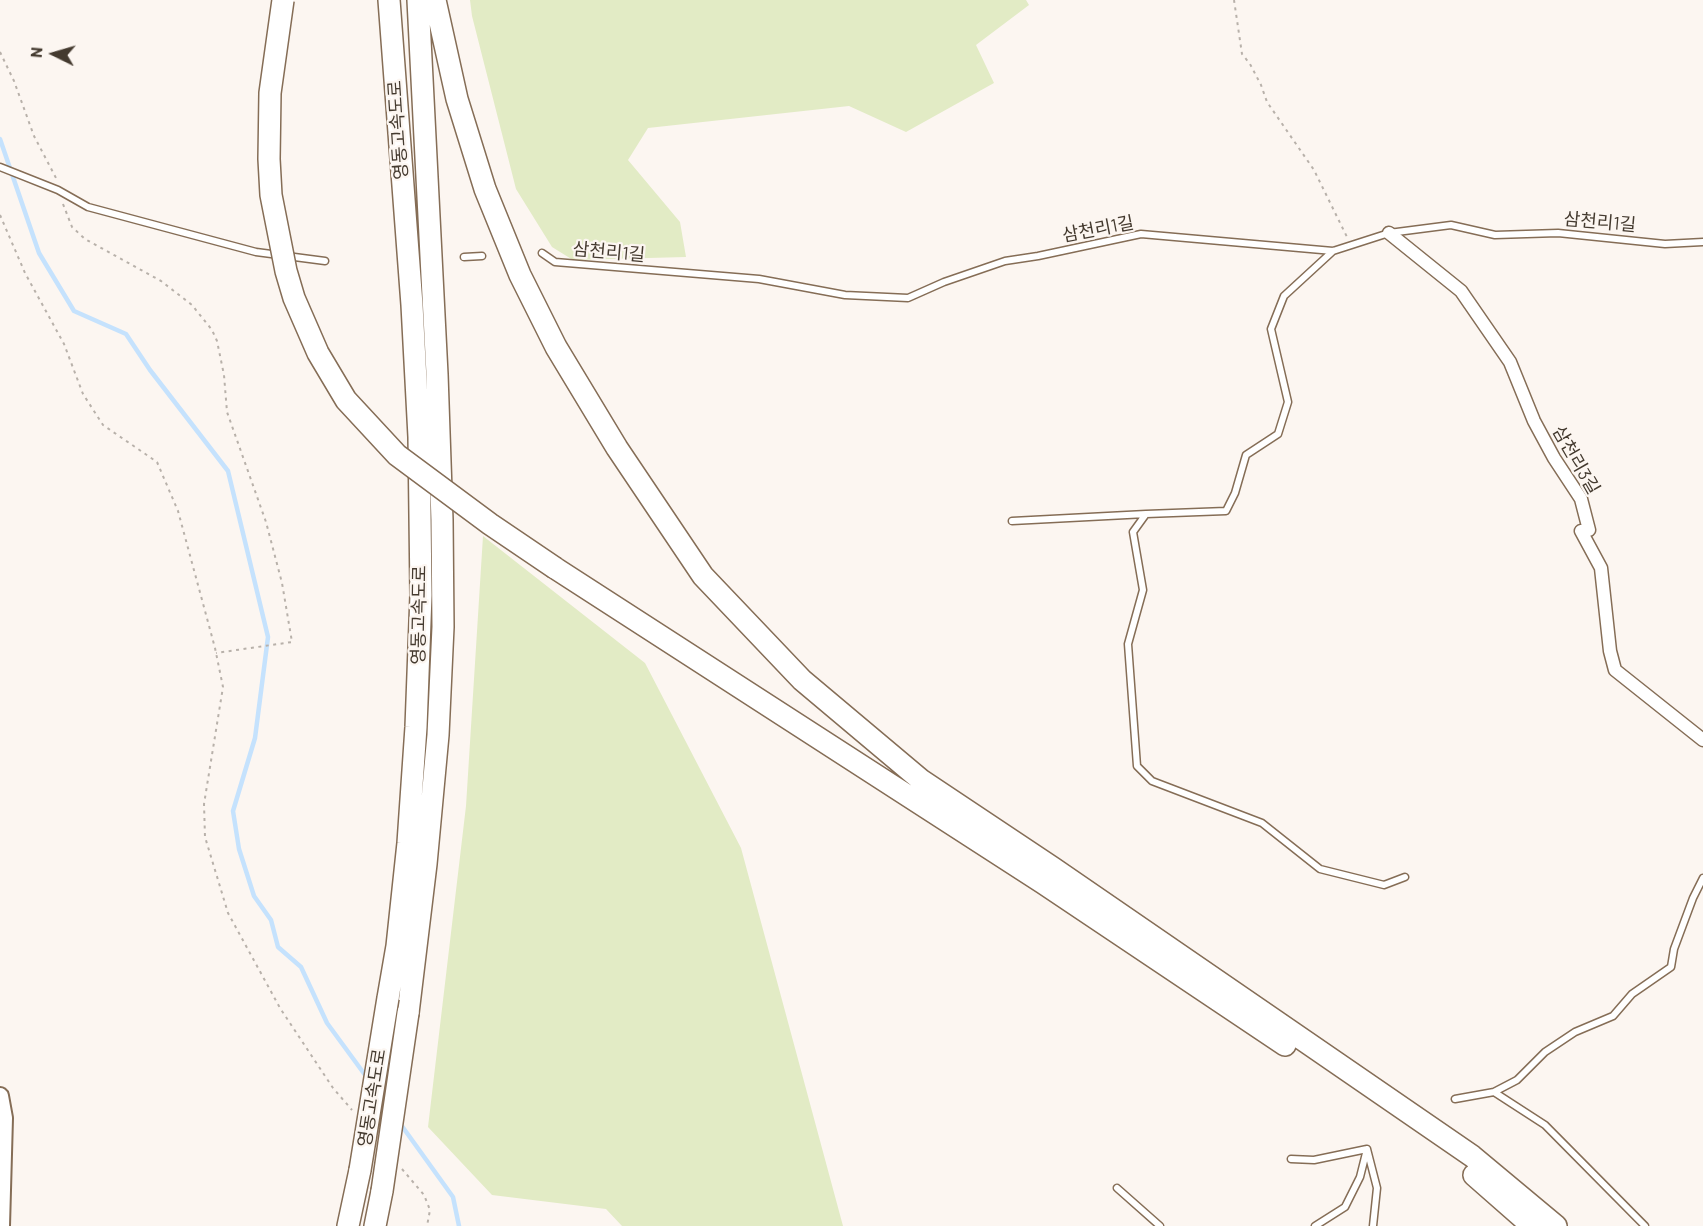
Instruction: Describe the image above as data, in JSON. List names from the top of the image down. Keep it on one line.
{"streets":{"highway":["영동고속도로"],"street":["삼천리3길"],"lane":["삼천리1길"]},"crossings":[["삼천리1길","삼천리3길"]],"north":"left"}
